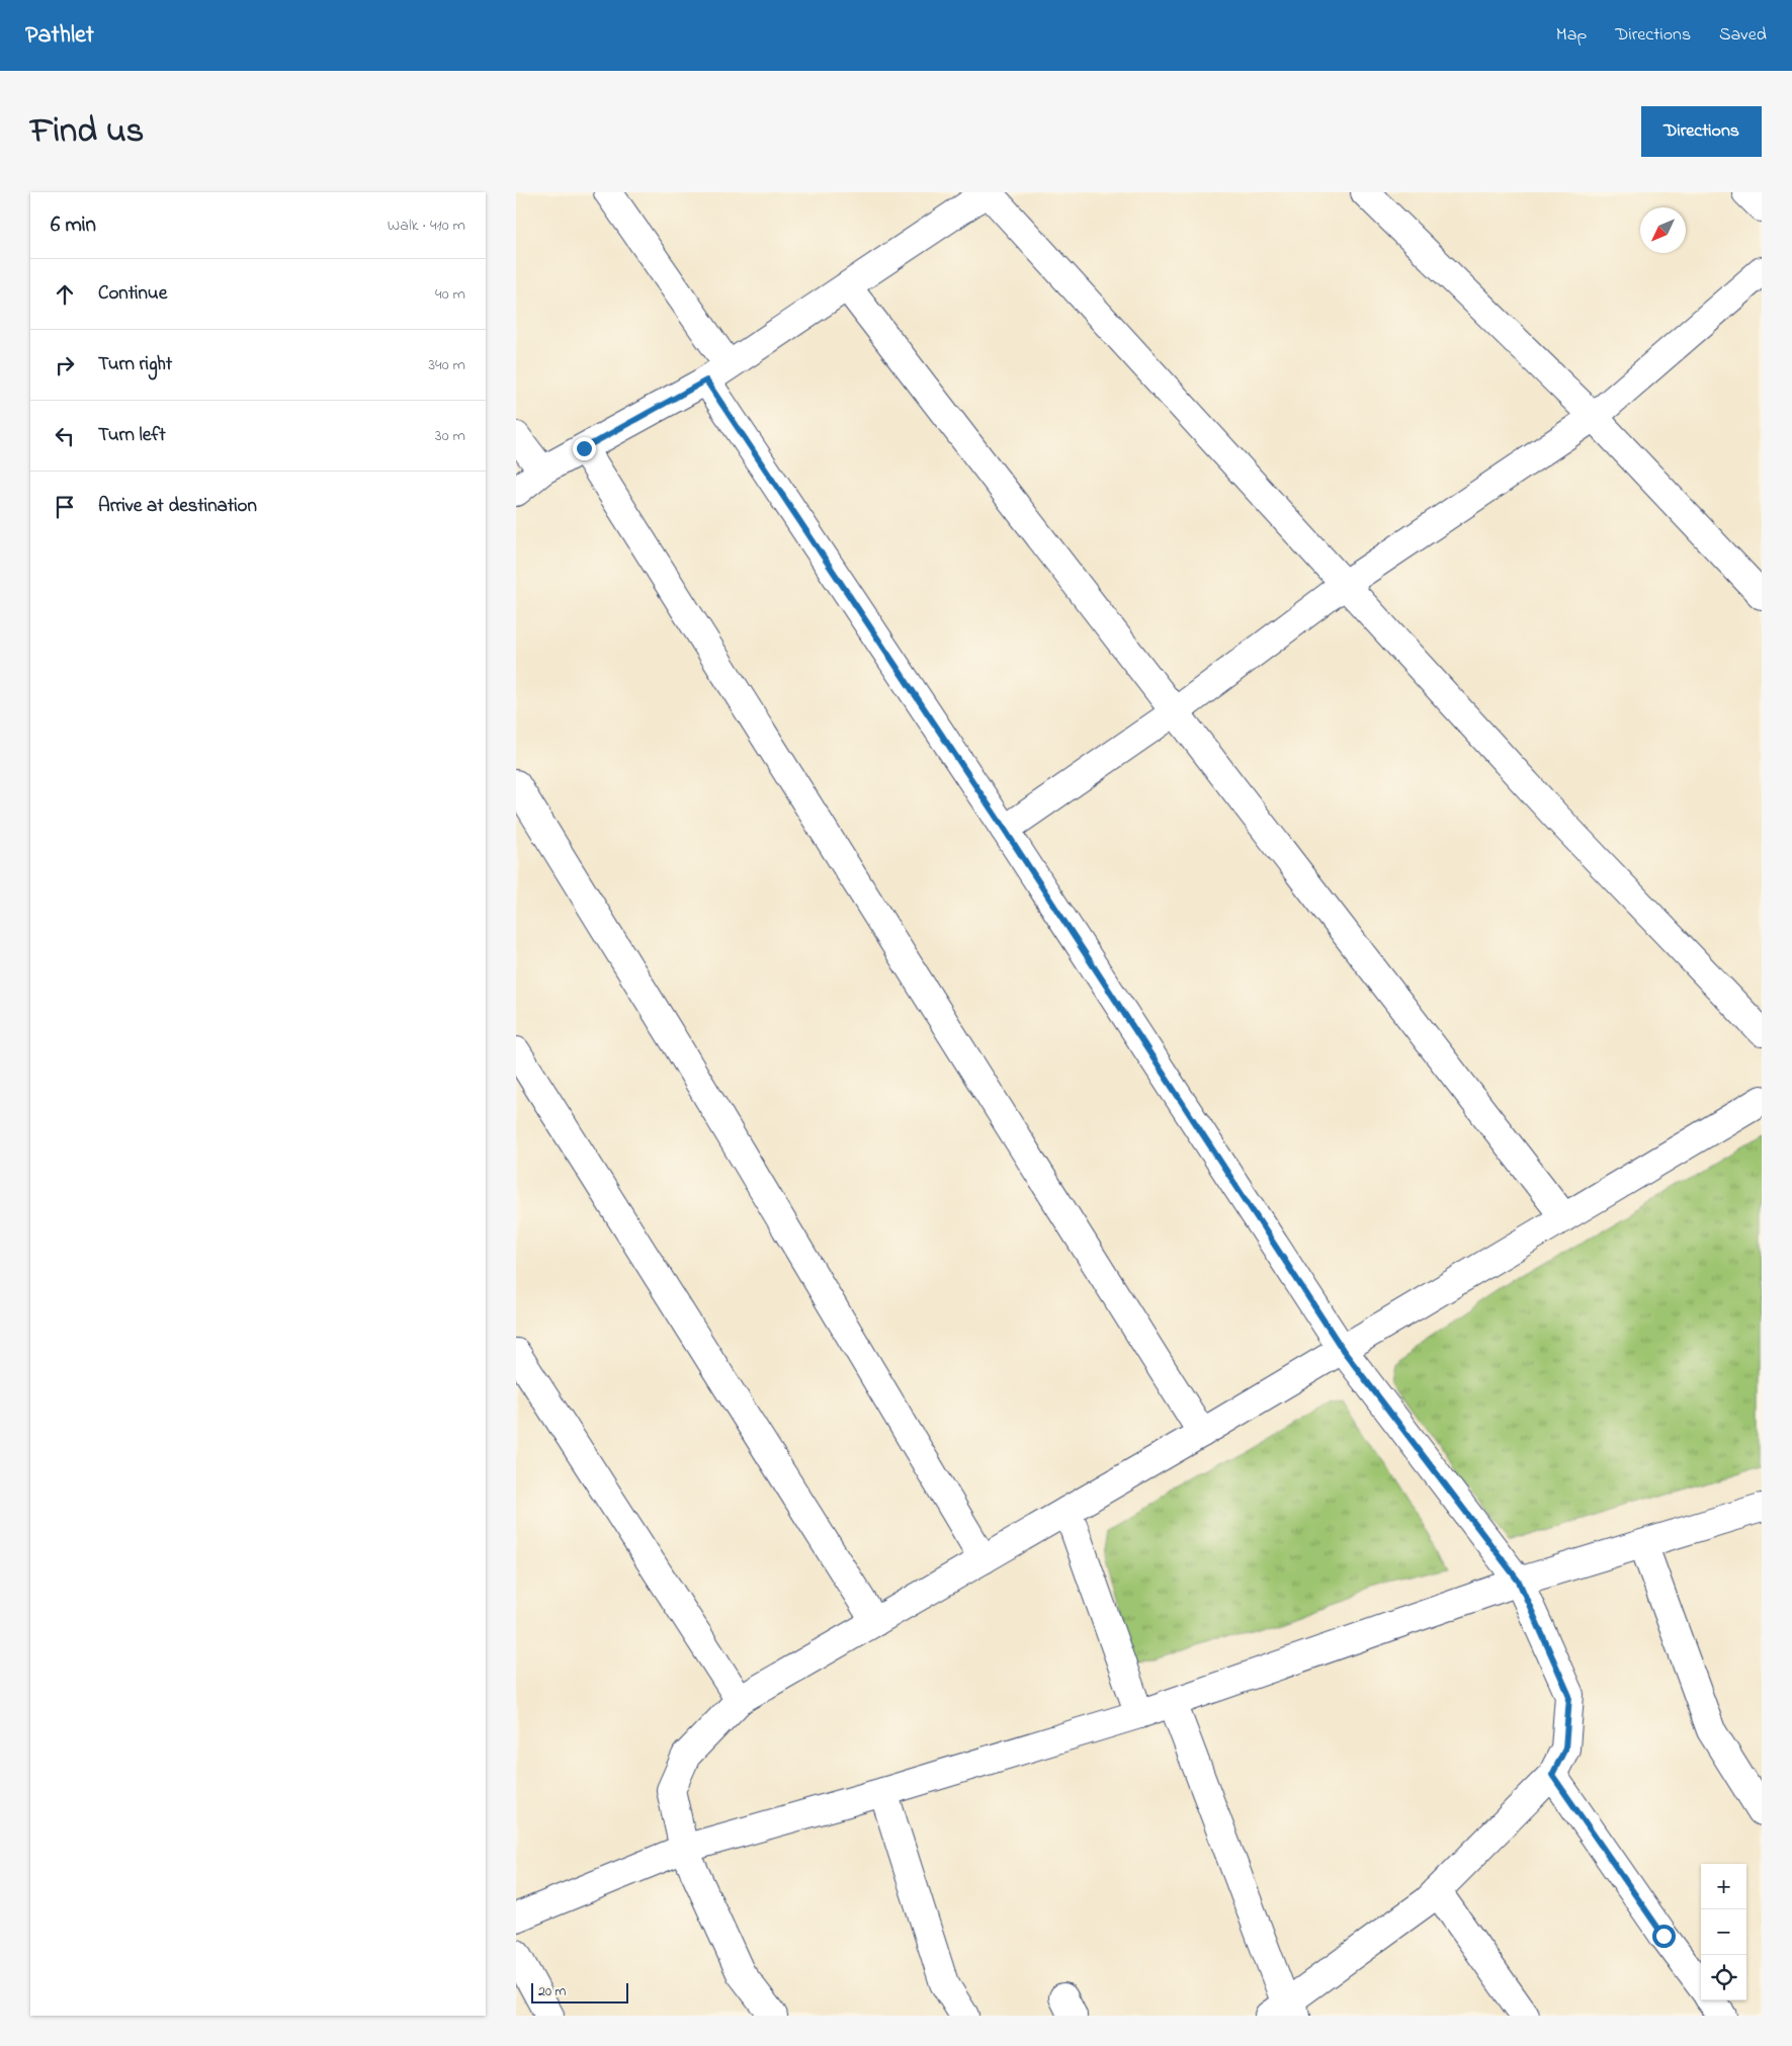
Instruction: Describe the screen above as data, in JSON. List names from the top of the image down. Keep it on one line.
{"scale_bar":"20 m","north":"bottom left","page":{"header":"Pathlet","nav":["Map","Directions","Saved"],"title":"Find us","buttons":"Directions","heading":["6 min","Walk · 410 m"],"list":[["Continue","40 m"],["Turn right","340 m"],["Turn left","30 m"],"Arrive at destination"],"map_buttons":["+","−"],"scale":"20 m"}}
